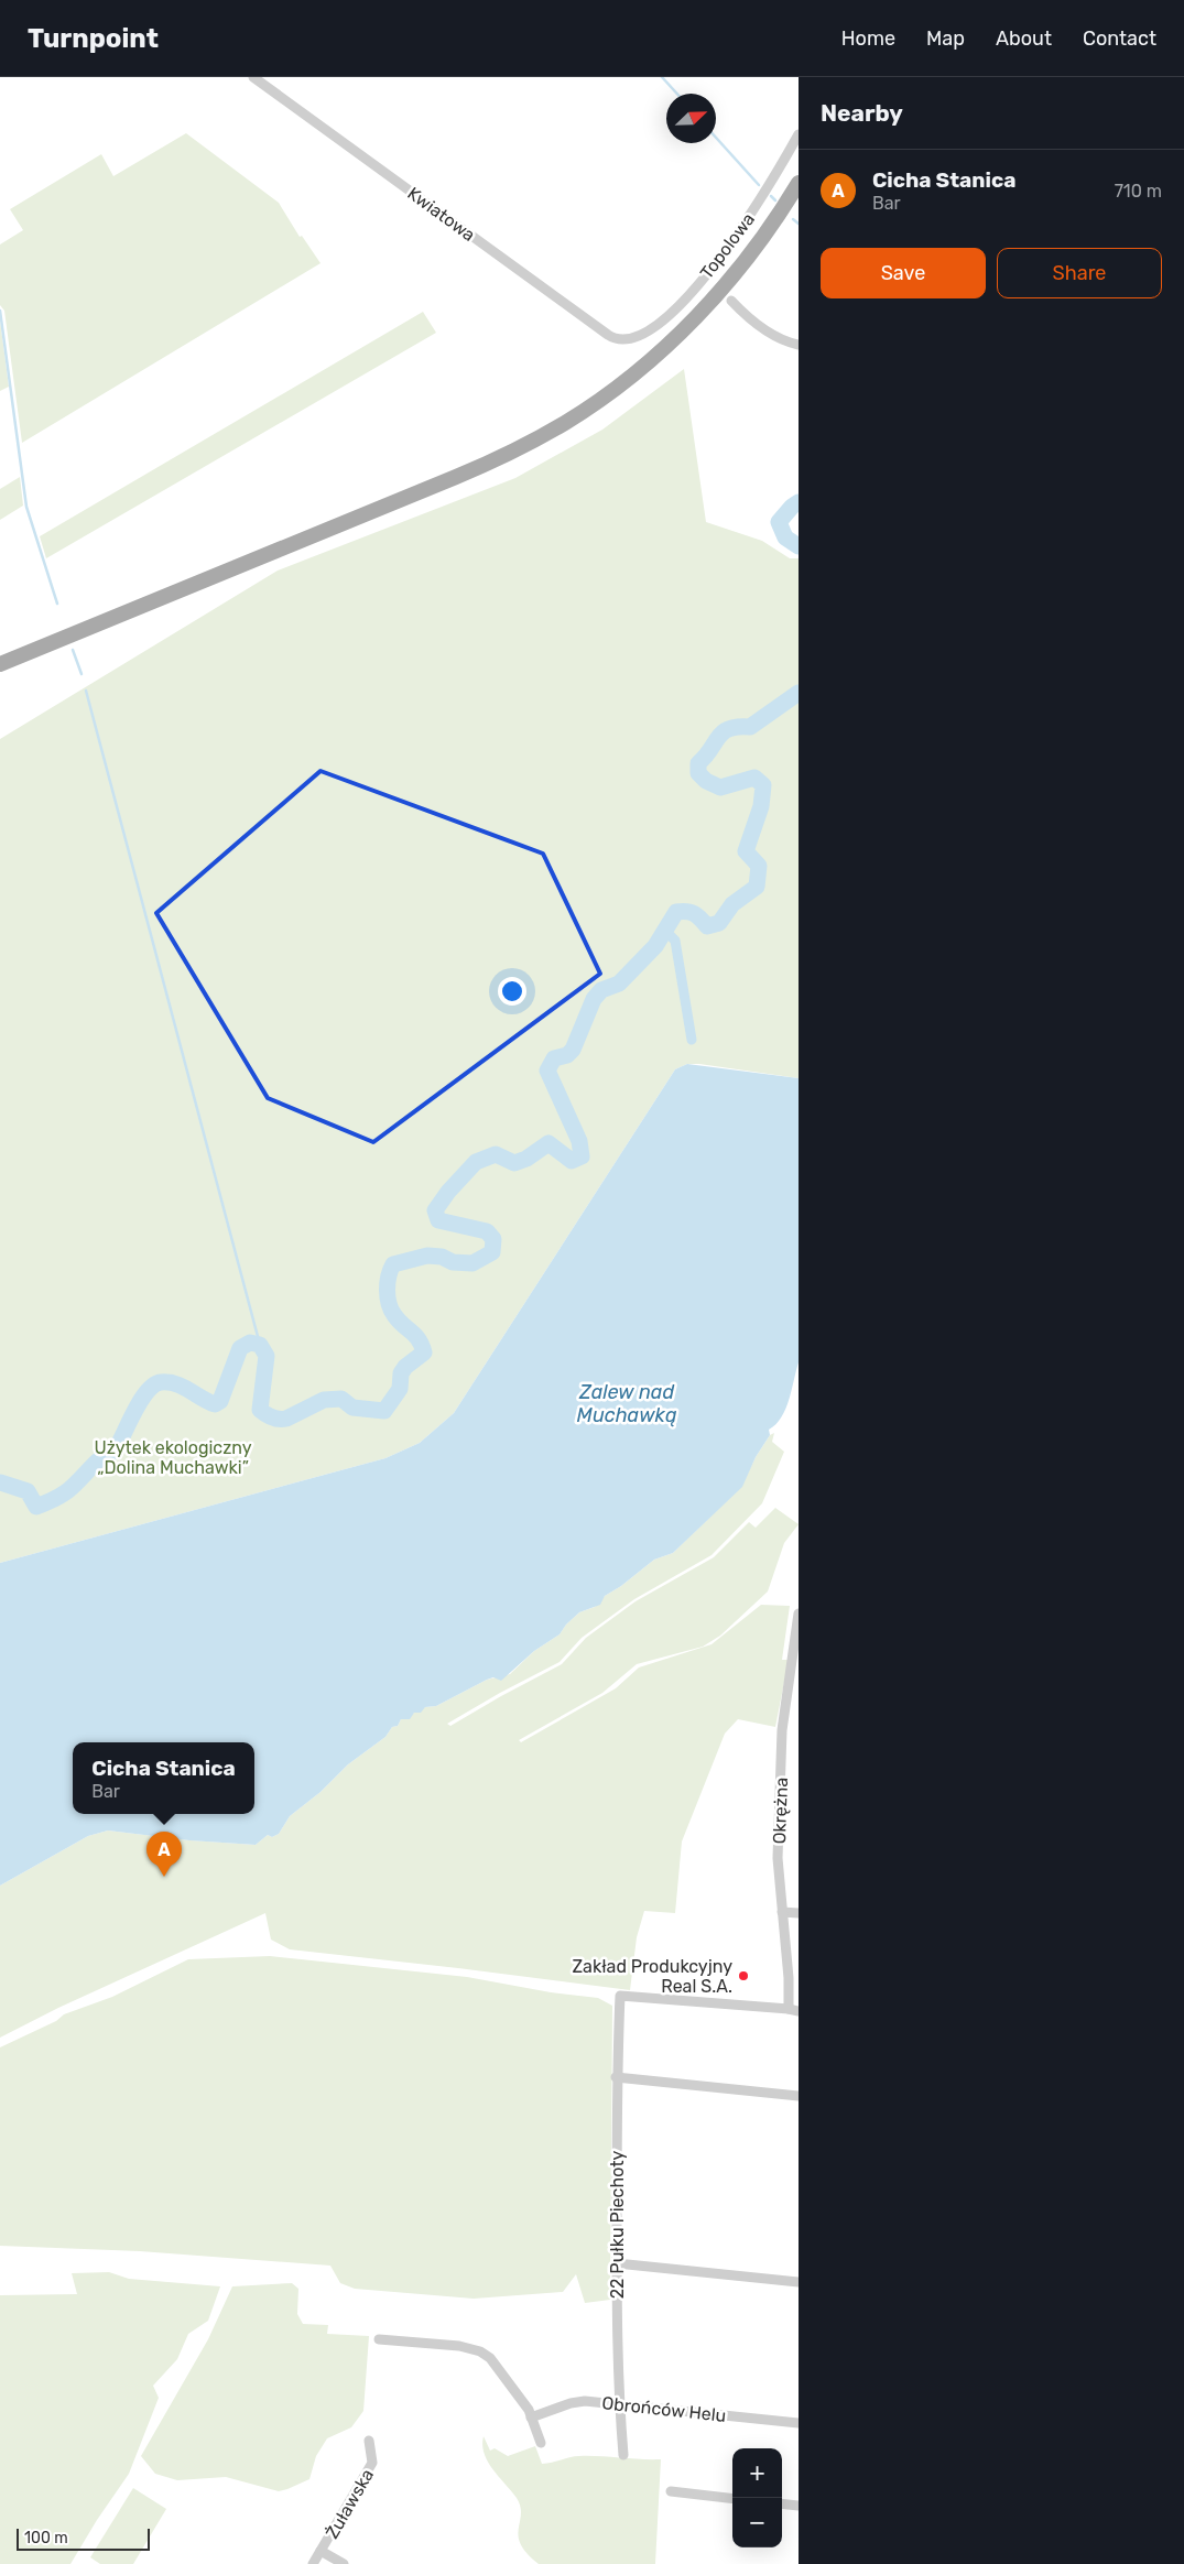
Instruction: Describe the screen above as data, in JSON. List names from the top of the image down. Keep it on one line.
{"streets":{"street":["Kwiatowa","Topolowa","Okrężna","22 Pułku Piechoty","Obrońców Helu","Żuławska"]},"crossings":[["Kwiatowa","Topolowa"],["Okrężna","22 Pułku Piechoty"],["22 Pułku Piechoty","Obrońców Helu"]],"water":["Zalew nad Muchawką"],"parks":["Użytek ekologiczny „Dolina Muchawki”"],"places":["Zakład Produkcyjny Real S.A."],"scale_bar":"100 m","north":"top right","page":{"header":"Turnpoint","nav":["Home","Map","About","Contact"],"heading":"Nearby","list":[{"mark":"A","name":"Cicha Stanica","note":"Bar","value":"710 m"}],"buttons":["Save","Share"],"popup":["Cicha Stanica","Bar"],"pins":"A","map_buttons":["+","−"],"scale":"100 m"}}
